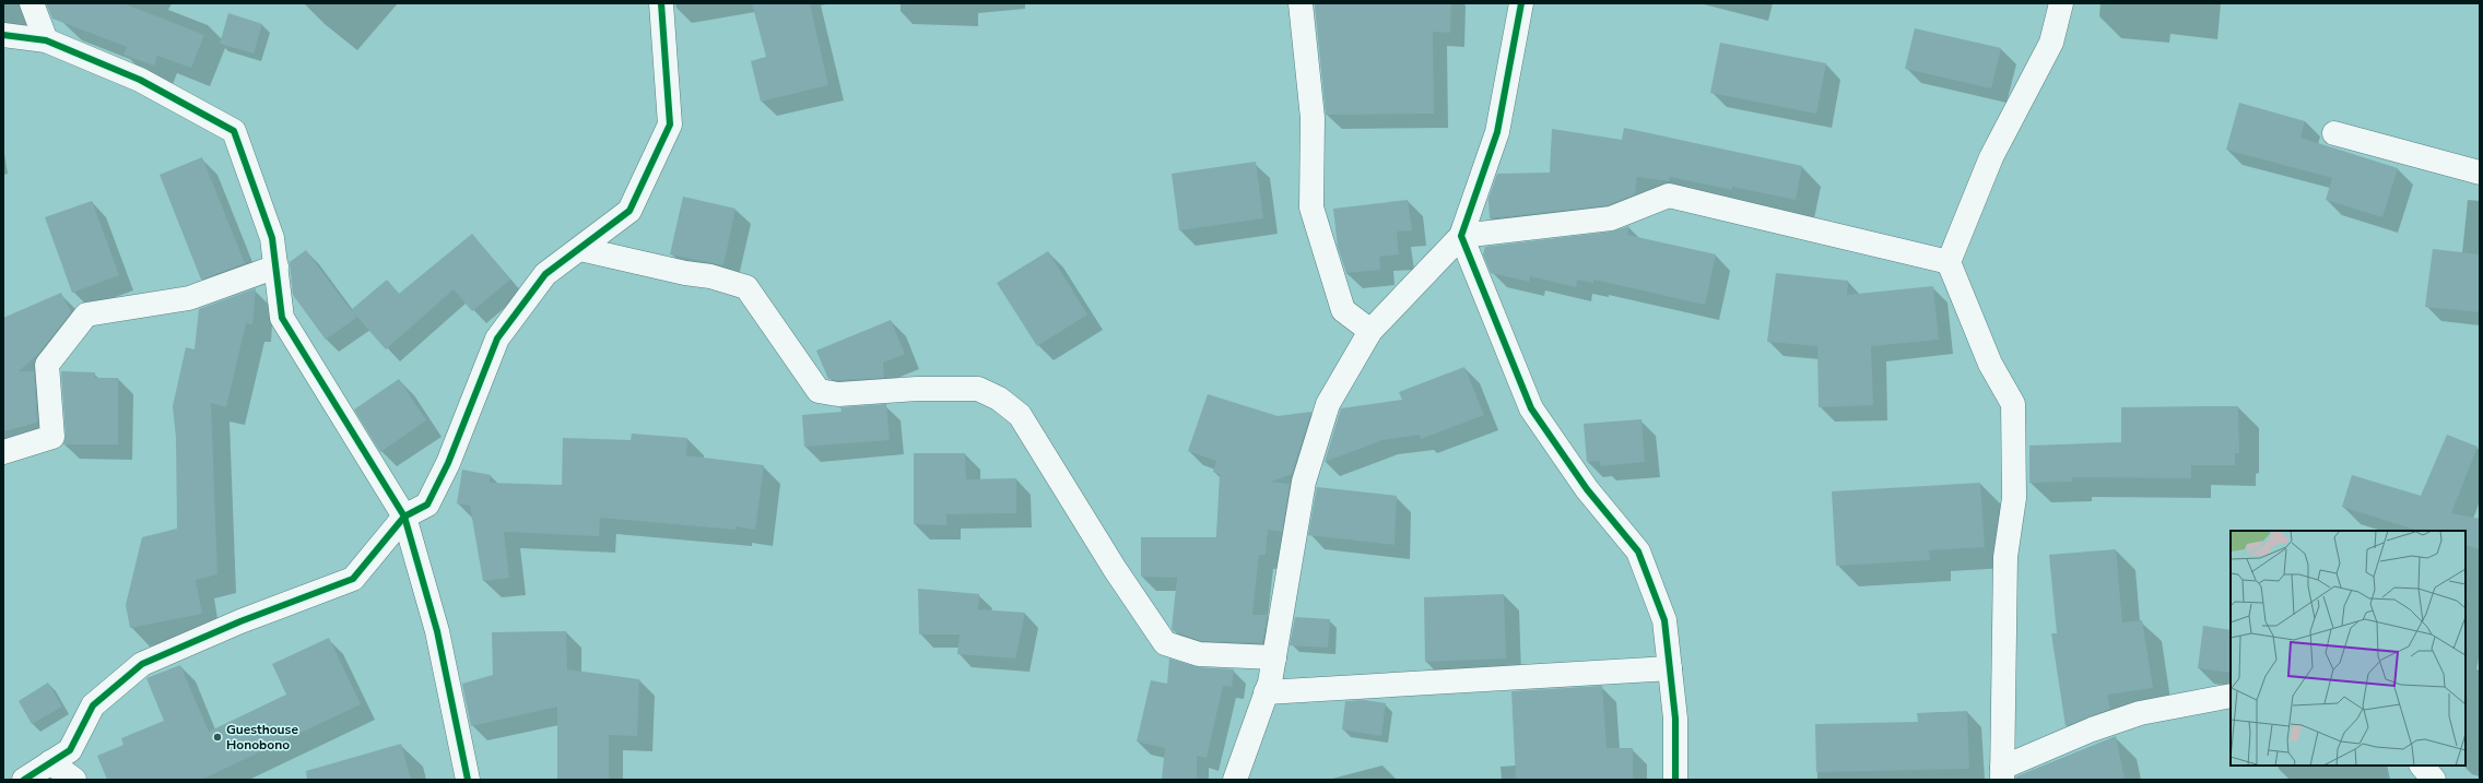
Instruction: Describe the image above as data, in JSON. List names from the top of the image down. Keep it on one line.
{"places":["Guesthouse Honobono"]}
